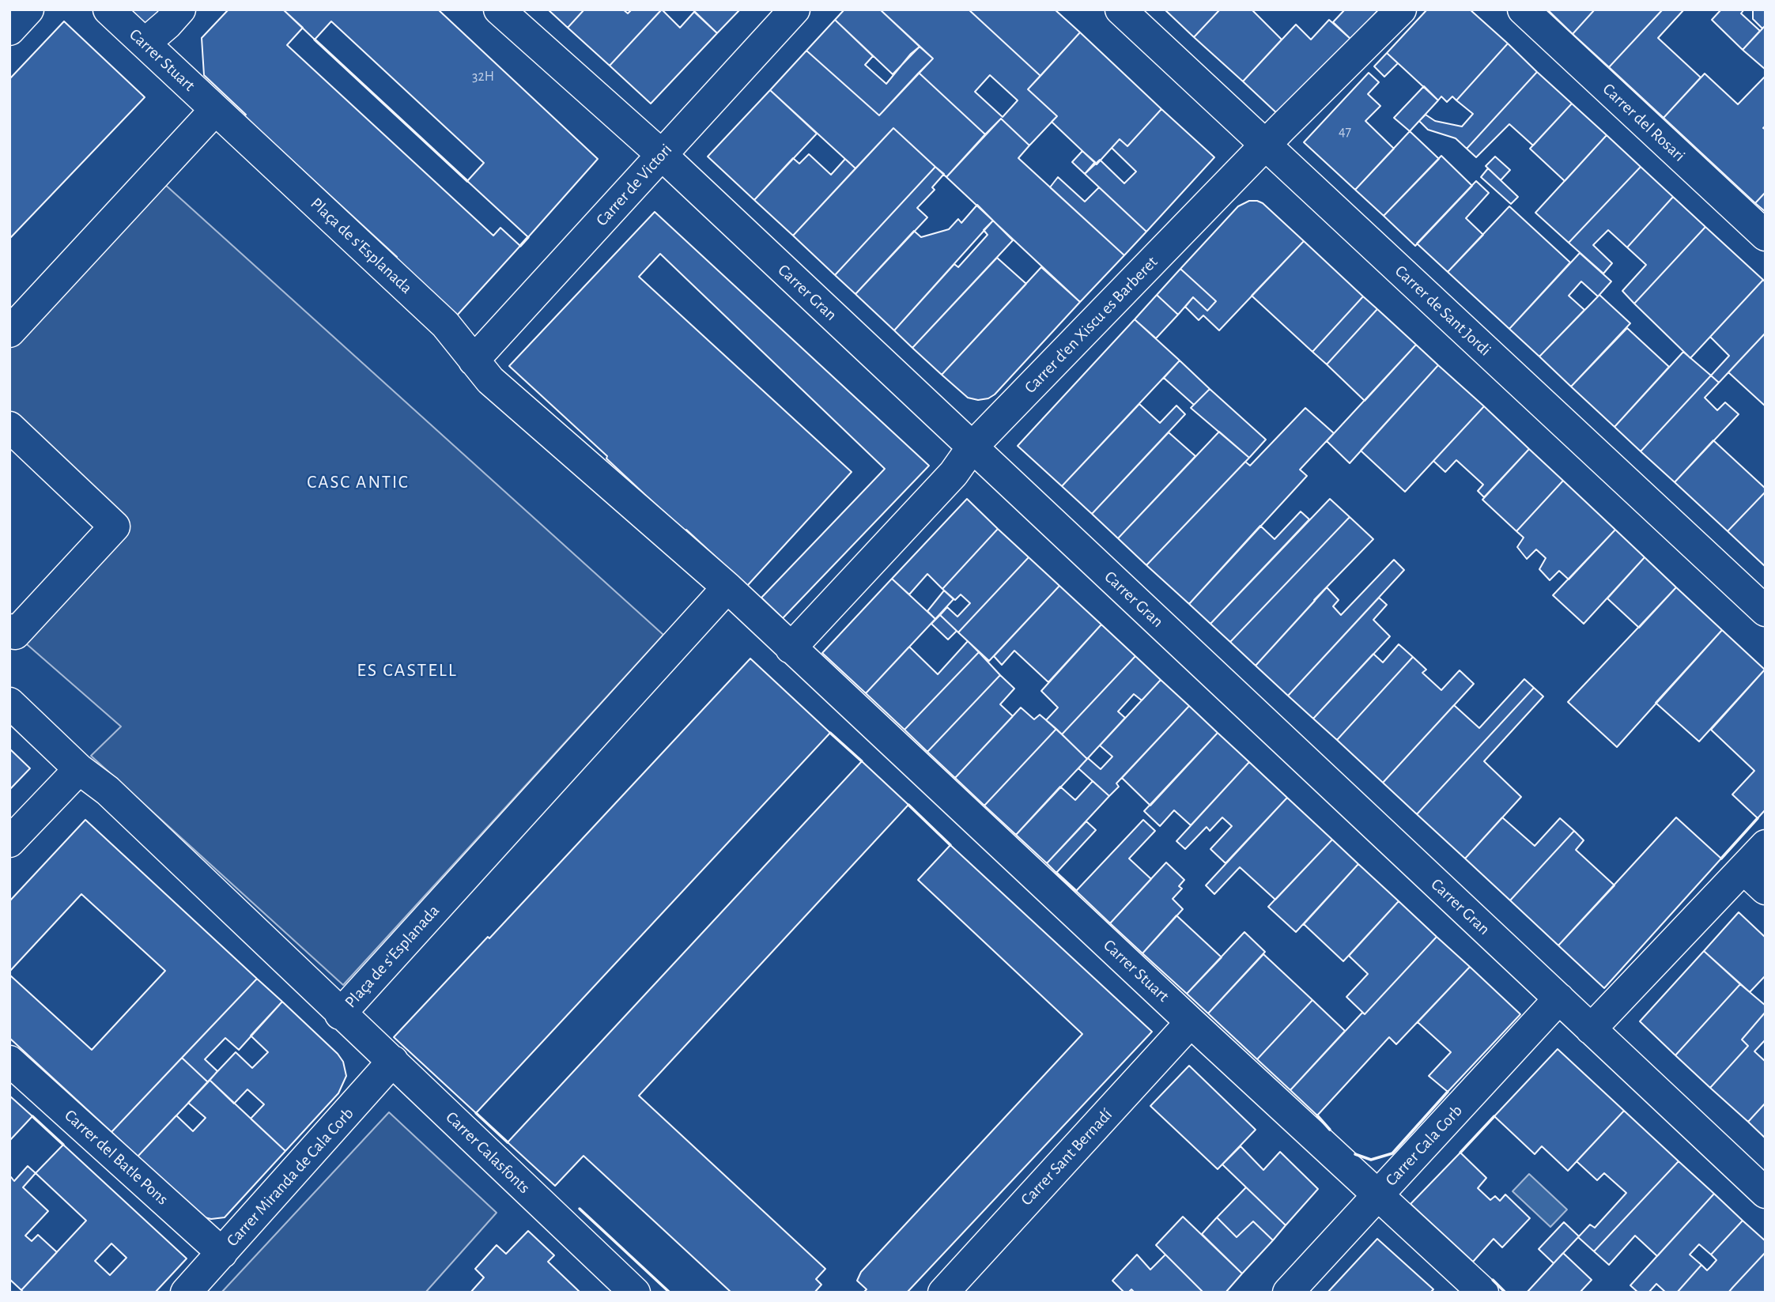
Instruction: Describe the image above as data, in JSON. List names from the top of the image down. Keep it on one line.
{"streets":{"street":["Carrer Stuart","Carrer del Rosari","Carrer de Victori","Plaça de s'Esplanada","Carrer Gran","Carrer de Sant Jordi","Carrer d'en Xiscu es Barberet","Carrer Cala Corb","Carrer Calasfonts","Carrer del Batle Pons","Carrer Sant Bernadí","Carrer Miranda de Cala Corb"]},"crossings":[["Carrer Stuart","Plaça de s'Esplanada"],["Carrer Stuart","Carrer d'en Xiscu es Barberet"],["Carrer Stuart","Carrer Cala Corb"],["Carrer Stuart","Carrer Sant Bernadí"],["Carrer de Victori","Plaça de s'Esplanada"],["Carrer de Victori","Carrer Gran"],["Plaça de s'Esplanada","Carrer d'en Xiscu es Barberet"],["Plaça de s'Esplanada","Carrer Calasfonts"],["Carrer Gran","Carrer d'en Xiscu es Barberet"],["Carrer Gran","Carrer Cala Corb"],["Carrer de Sant Jordi","Carrer d'en Xiscu es Barberet"],["Carrer Calasfonts","Carrer Miranda de Cala Corb"],["Carrer del Batle Pons","Carrer Miranda de Cala Corb"]],"districts":["CASC ANTIC","ES CASTELL"],"house_numbers":["32H","47"]}
